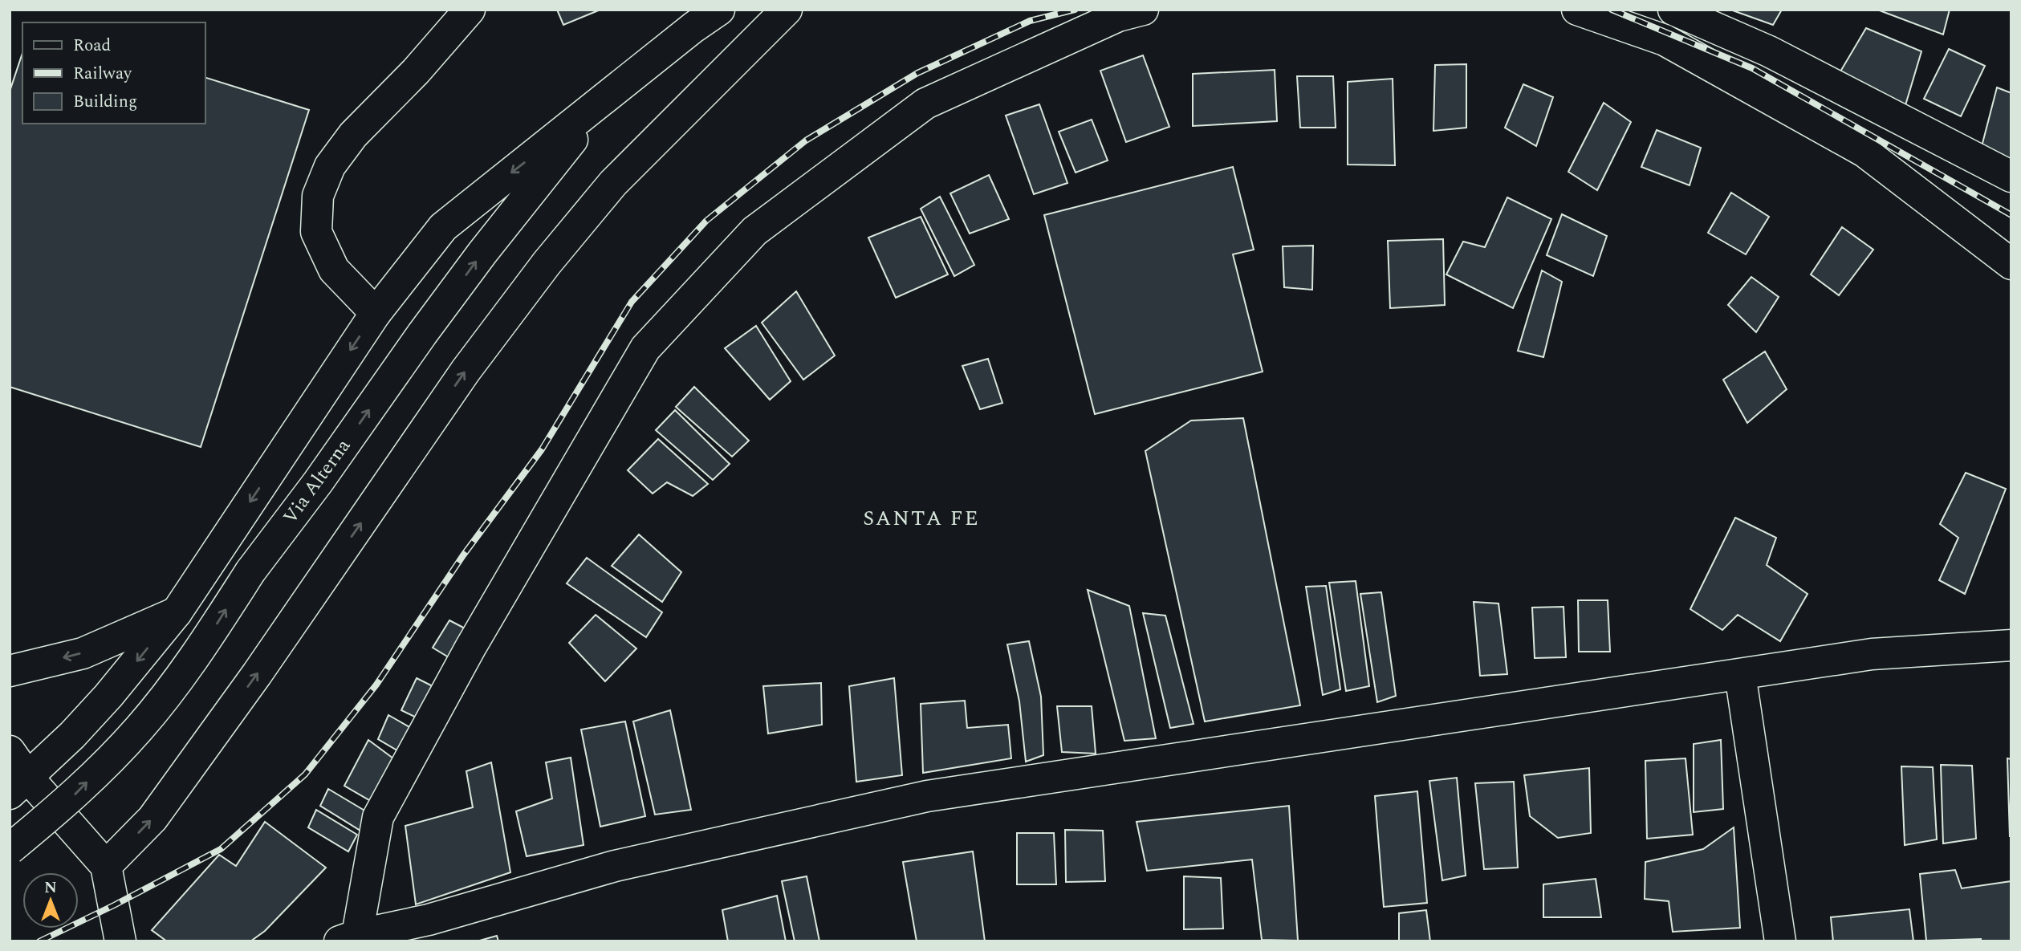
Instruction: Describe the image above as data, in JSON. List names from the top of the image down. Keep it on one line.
{"streets":{"street":["Via Alterna"]},"districts":["SANTA FE"],"legend":["Road","Railway","Building"],"north":"top"}
